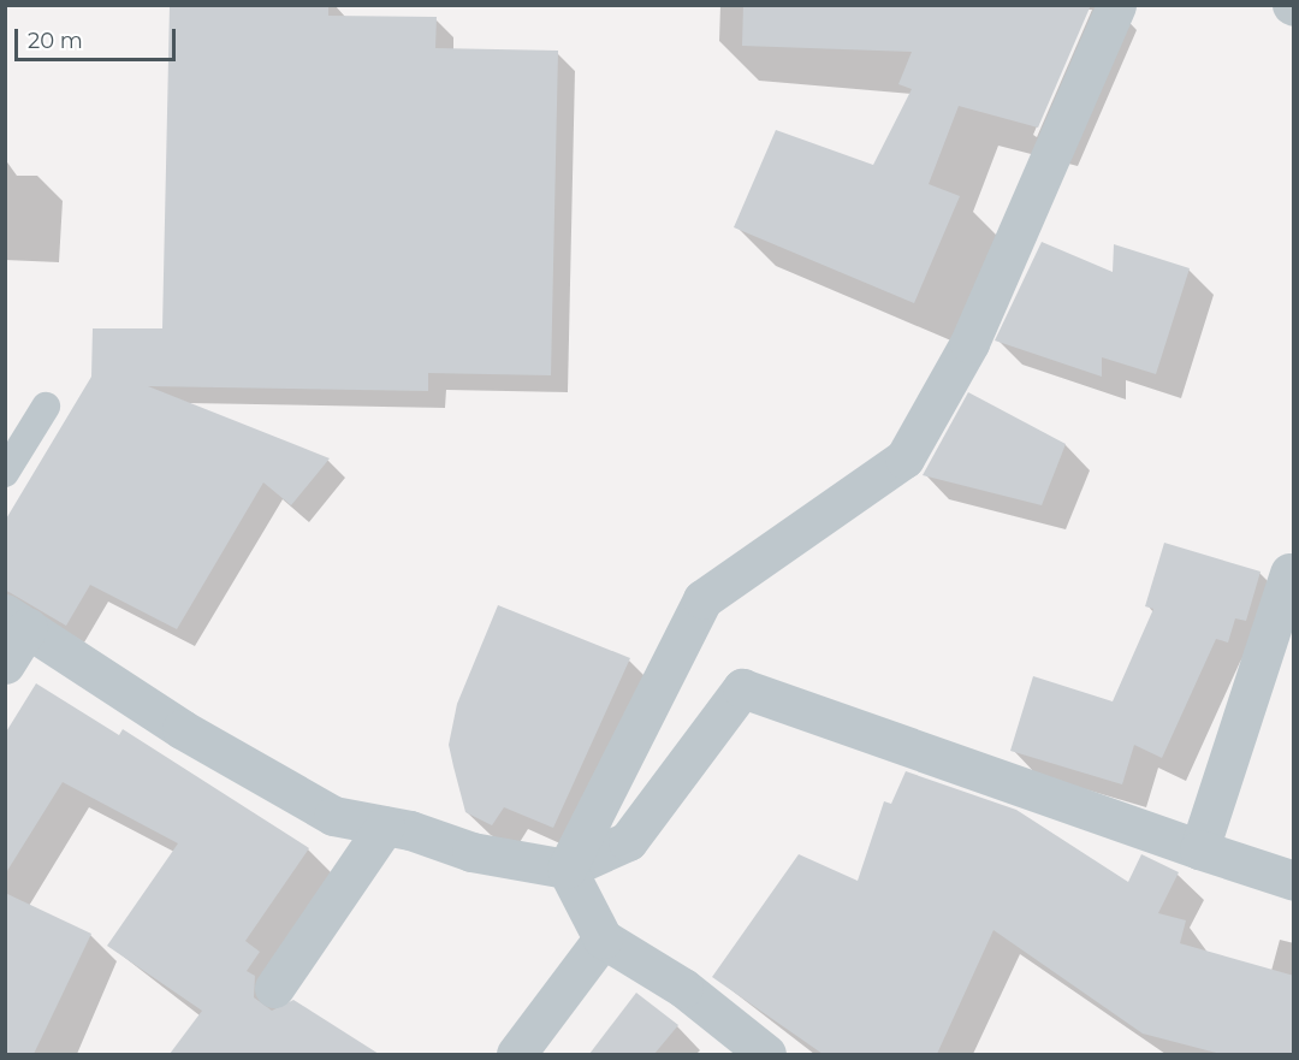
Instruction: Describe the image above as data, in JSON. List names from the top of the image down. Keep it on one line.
{"scale_bar":"20 m"}
